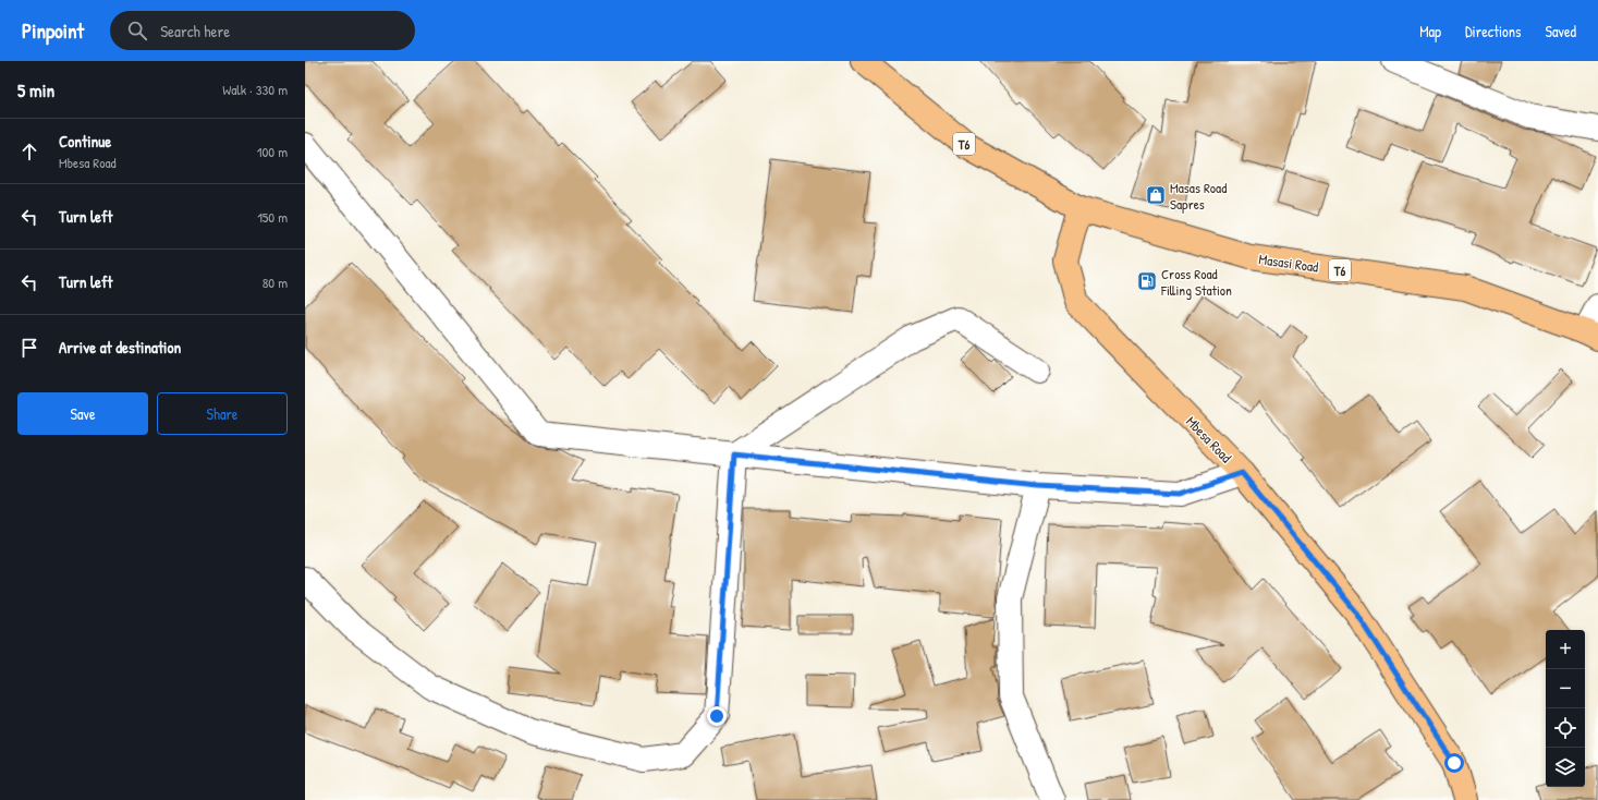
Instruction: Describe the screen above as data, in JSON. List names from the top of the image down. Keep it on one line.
{"streets":{"main road":["T6","Masasi Road","Mbesa Road"]},"crossings":[["T6","Masasi Road"],["T6","Mbesa Road"],["Masasi Road","Mbesa Road"]],"places":{"shop":["Masas Road Sapres"],"fuel station":["Cross Road Filling Station"]},"page":{"header":"Pinpoint","search":"Search here","nav":["Map","Directions","Saved"],"heading":["5 min","Walk · 330 m"],"list":[["Continue","Mbesa Road","100 m"],["Turn left","150 m"],["Turn left","80 m"],"Arrive at destination"],"buttons":["Save","Share"],"map_buttons":["+","−"]}}
